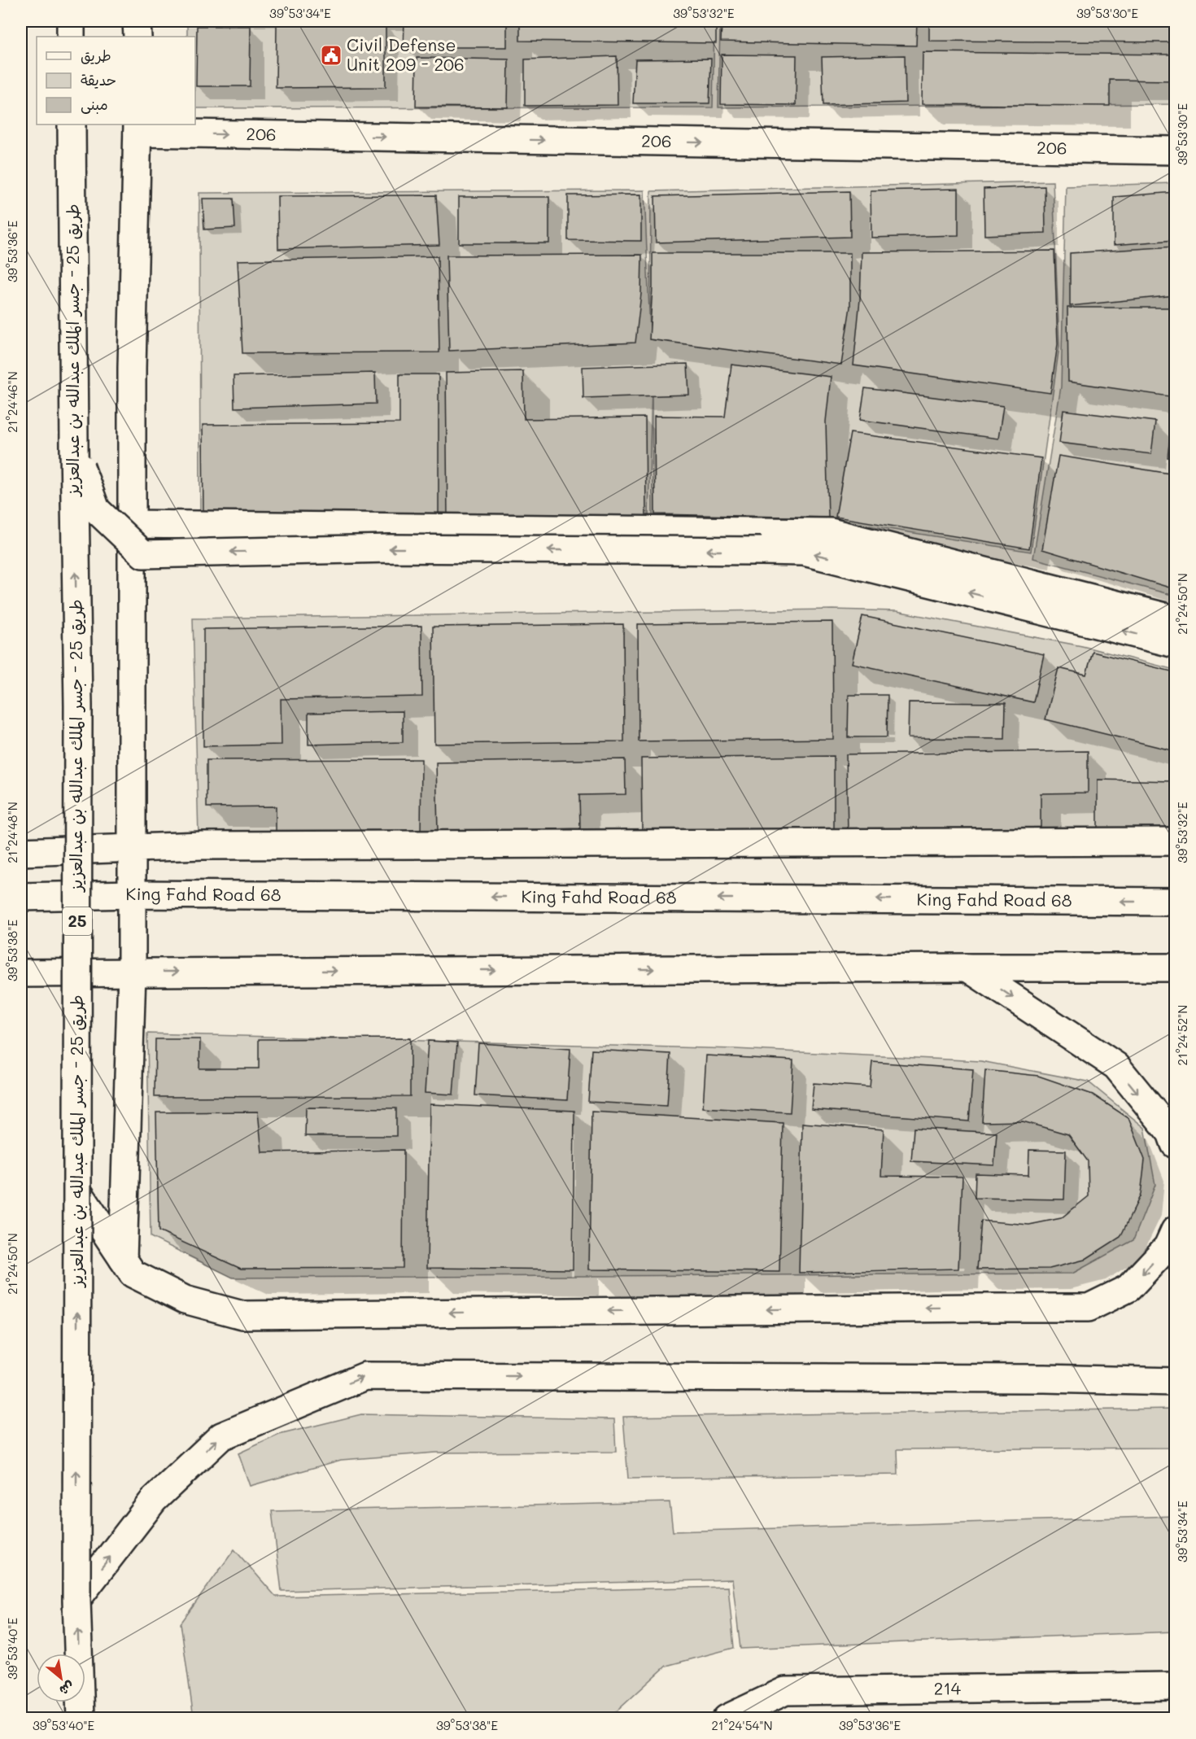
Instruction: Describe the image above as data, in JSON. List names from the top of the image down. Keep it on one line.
{"streets":{"main road":["206","طريق 25 - جسر الملك عبدالله بن عبدالعزيز","King Fahd Road 68","25","214"]},"one_way":["206"],"places":{"public building":["Civil Defense Unit 209 - 206"]},"legend":["طريق","حديقة","مبنى"],"north":"bottom right","coordinates":["39°53'34\"E","39°53'32\"E","39°53'30\"E","39°53'36\"E","21°24'46\"N","21°24'50\"N","21°24'48\"N","39°53'38\"E","21°24'52\"N","39°53'40\"E","21°24'54\"N"]}
